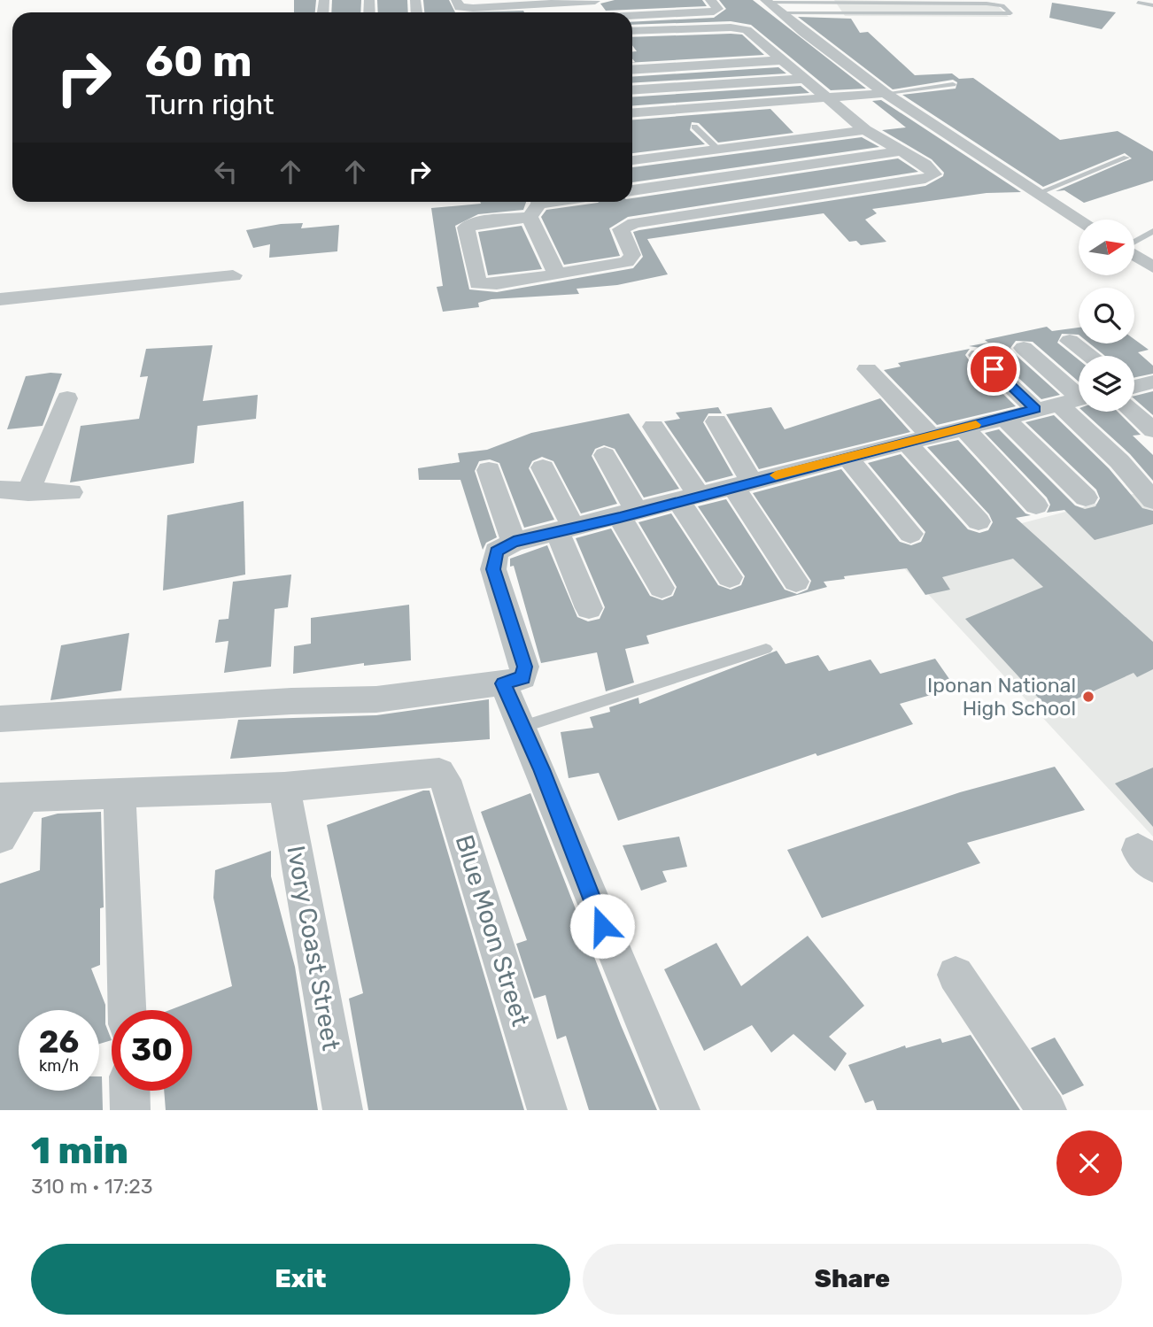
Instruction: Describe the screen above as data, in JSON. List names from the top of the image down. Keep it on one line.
{"streets":{"street":["Blue Moon Street","Ivory Coast Street"]},"crossings":[["Blue Moon Street","Ivory Coast Street"]],"places":["Iponan National High School"],"north":"right","page":{"turn":["60 m","Turn right"],"speed":"26 km/h","limit":"30","heading":["1 min","310 m · 17:23"],"buttons":["Exit","Share"]}}
